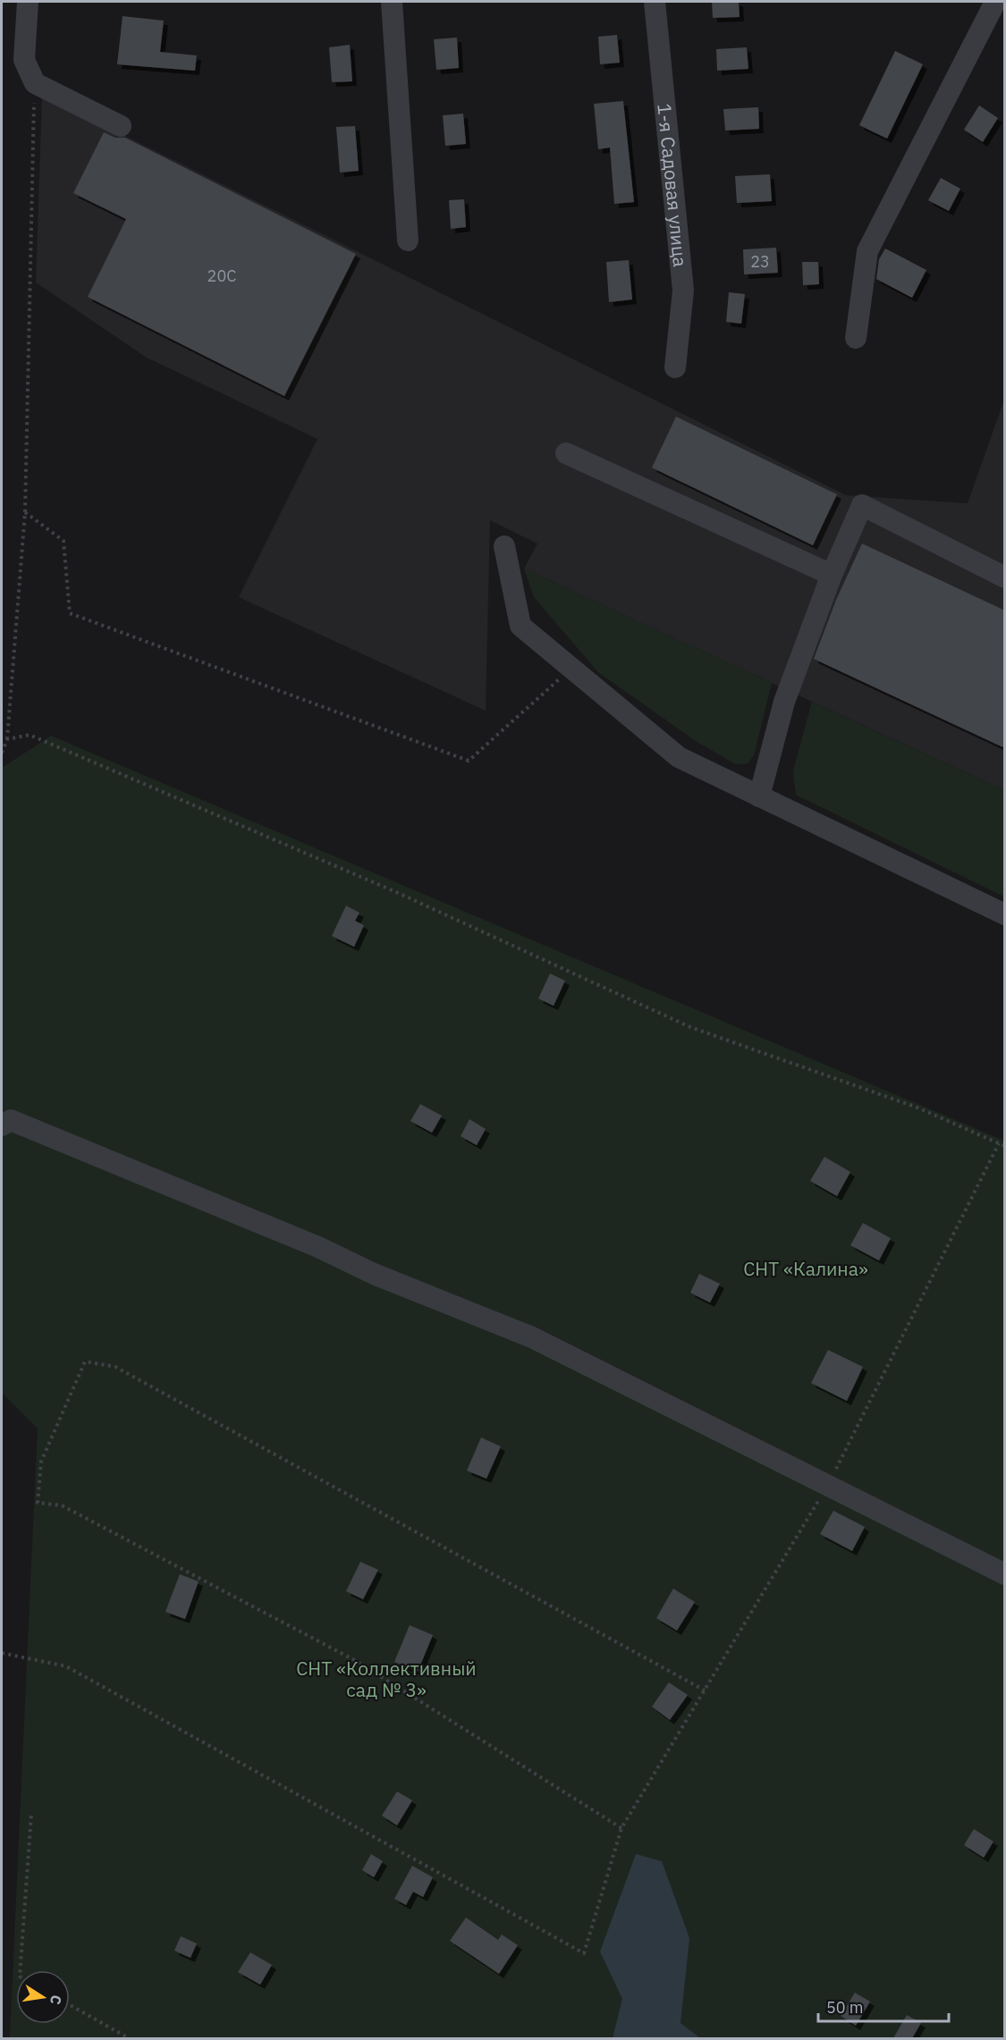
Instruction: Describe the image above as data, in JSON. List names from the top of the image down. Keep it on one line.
{"streets":{"street":["1-я Садовая улица"]},"parks":["СНТ «Калина»","СНТ «Коллективный сад № 3»"],"house_numbers":["23","20С"],"scale_bar":"50 m","north":"right"}
